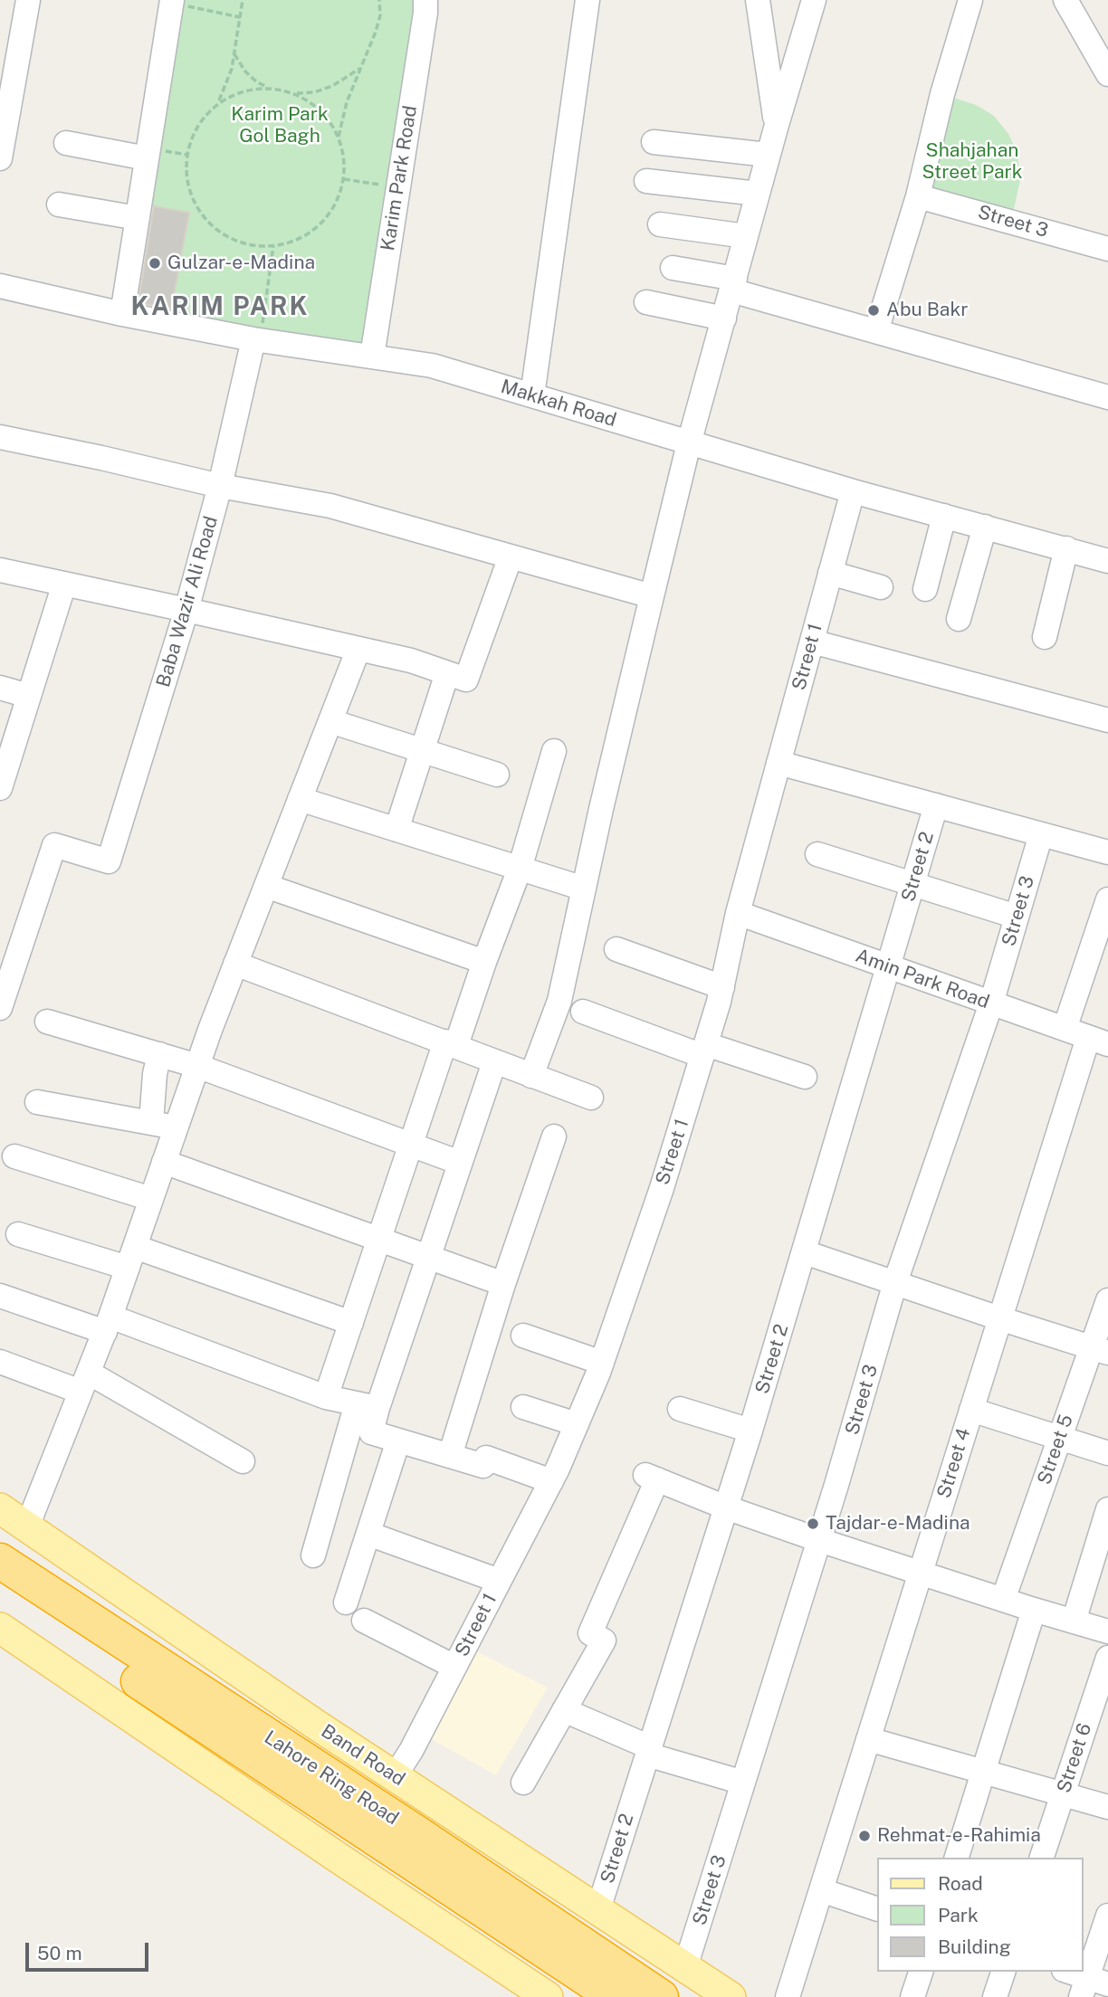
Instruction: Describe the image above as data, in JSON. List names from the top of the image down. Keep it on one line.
{"streets":{"highway":["Lahore Ring Road"],"main road":["Band Road"],"street":["Karim Park Road","Street 3","Makkah Road","Baba Wazir Ali Road","Street 1","Street 2","Amin Park Road","Street 5","Street 4","Street 6"]},"crossings":[["Karim Park Road","Makkah Road"],["Street 3","Amin Park Road"],["Street 3","Band Road"],["Makkah Road","Baba Wazir Ali Road"],["Makkah Road","Street 1"],["Street 1","Amin Park Road"],["Street 1","Band Road"],["Street 2","Amin Park Road"],["Street 2","Band Road"],["Amin Park Road","Street 4"]],"districts":["KARIM PARK"],"parks":["Karim Park Gol Bagh","Shahjahan Street Park"],"places":["Gulzar-e-Madina","Abu Bakr","Tajdar-e-Madina","Rehmat-e-Rahimia"],"legend":["Road","Park","Building"],"scale_bar":"50 m"}
